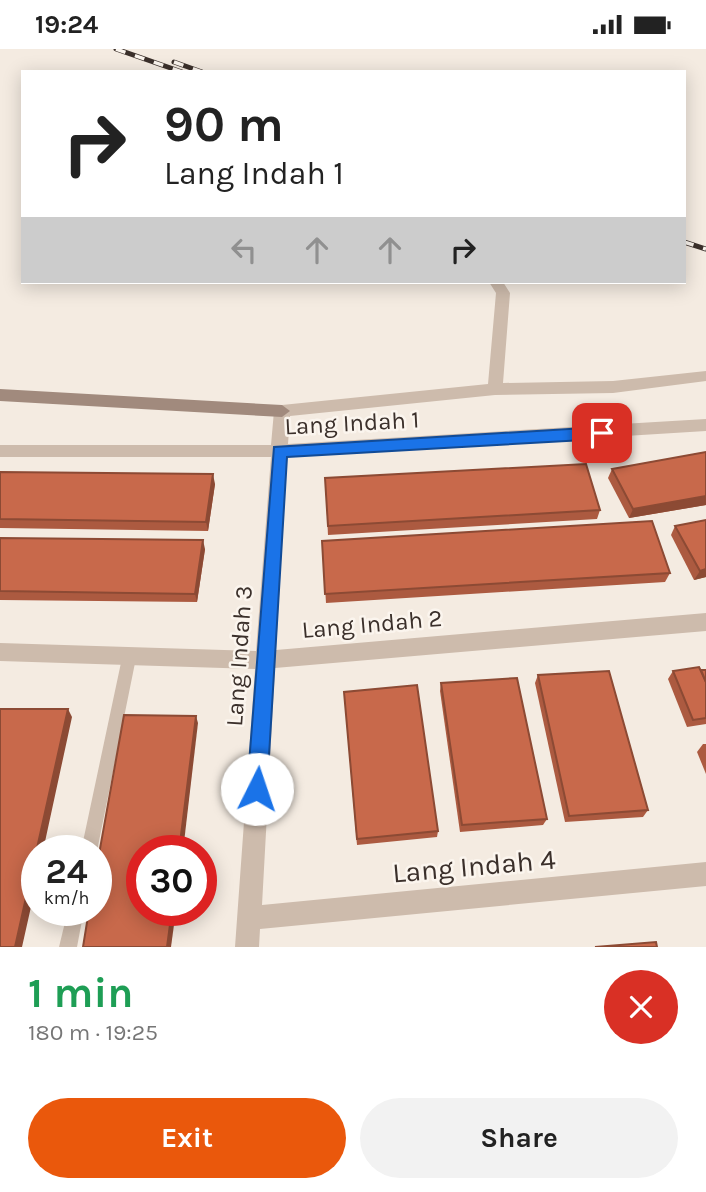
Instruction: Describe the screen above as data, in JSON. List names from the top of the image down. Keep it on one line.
{"streets":{"street":["Lang Indah 1","Lang Indah 2","Lang Indah 3","Lang Indah 4"]},"crossings":[["Lang Indah 1","Lang Indah 3"],["Lang Indah 2","Lang Indah 3"],["Lang Indah 3","Lang Indah 4"]],"page":{"status":"19:24","turn":["90 m","Lang Indah 1"],"speed":"24 km/h","limit":"30","heading":["1 min","180 m · 19:25"],"buttons":["Exit","Share"]}}
